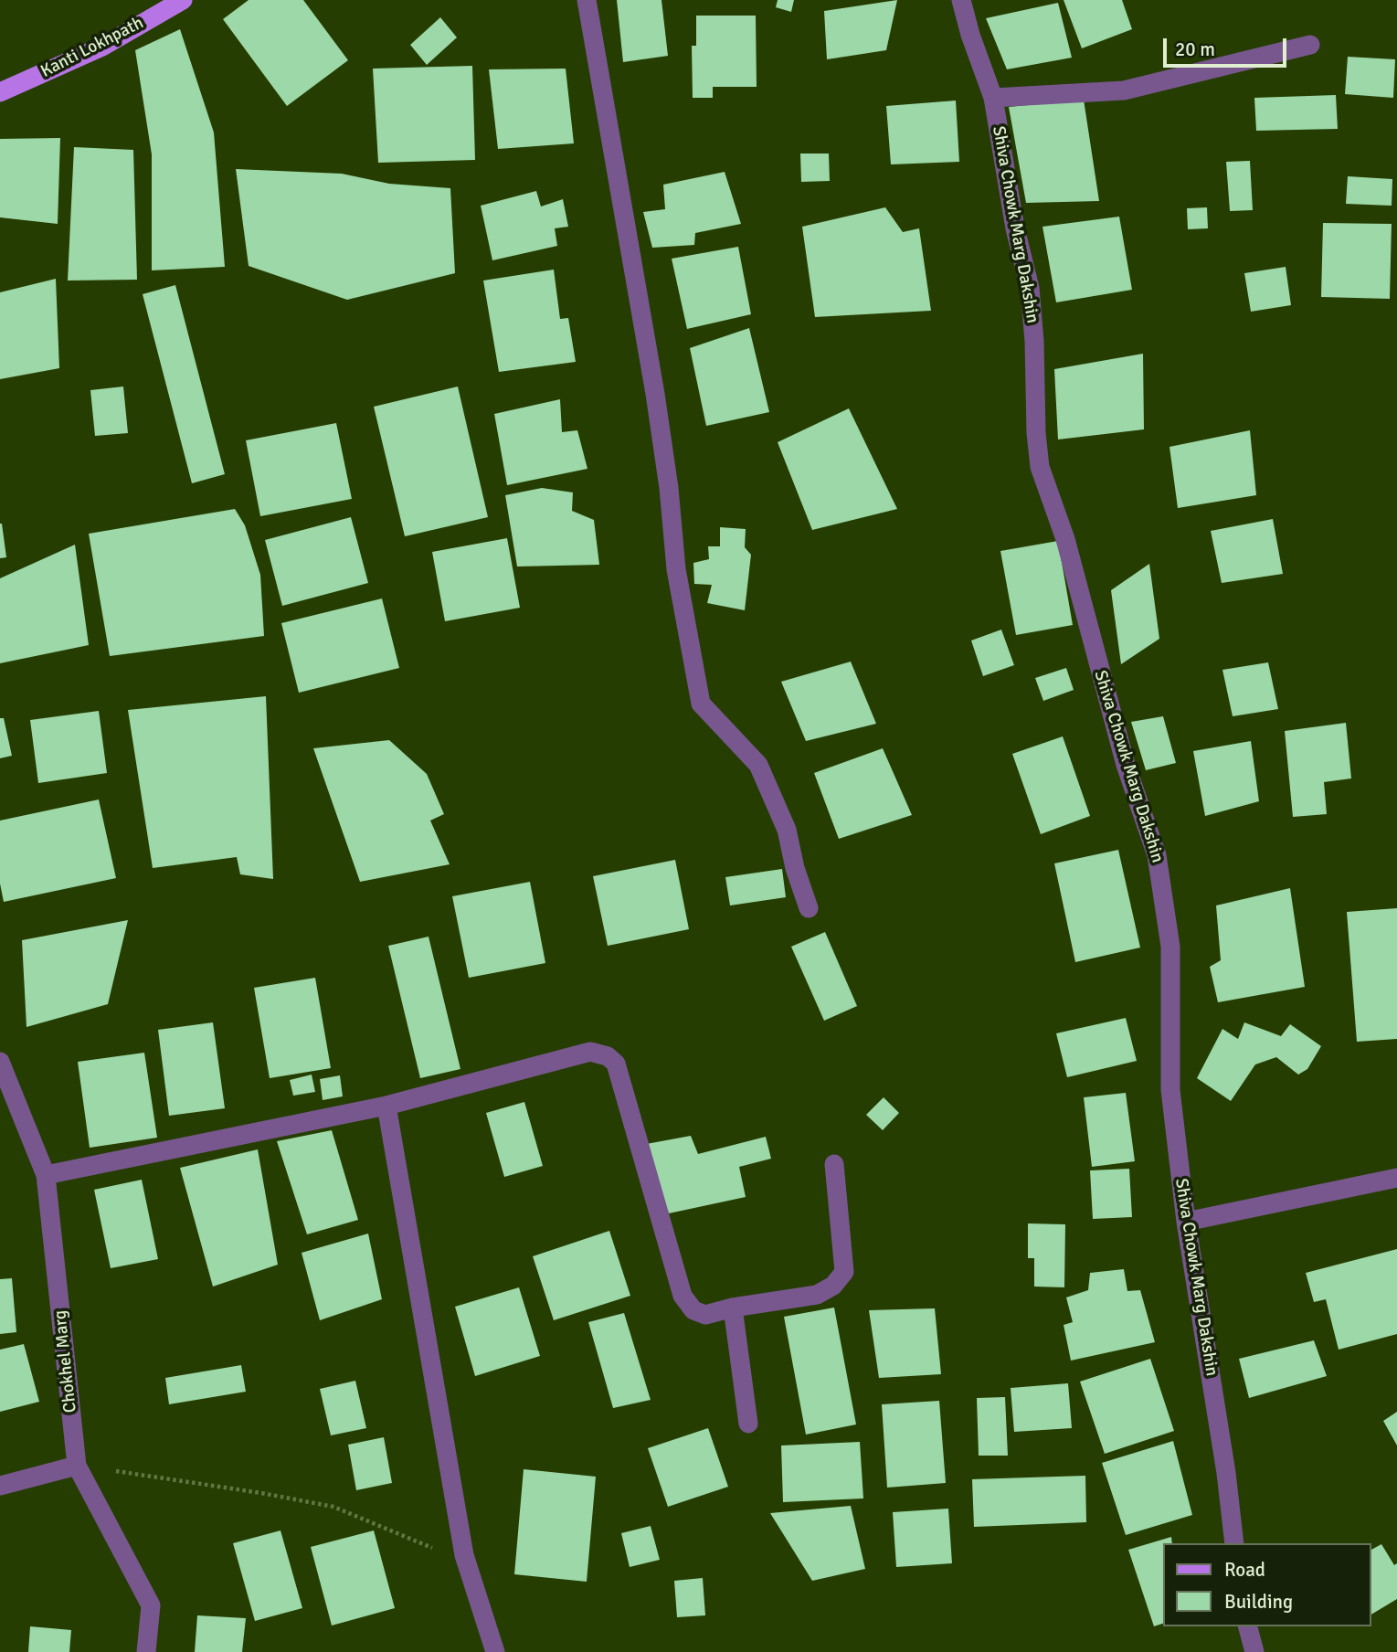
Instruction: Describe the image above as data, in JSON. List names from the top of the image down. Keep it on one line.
{"streets":{"main road":["Kanti Lokhpath"],"street":["Shiva Chowk Marg Dakshin","Chokhel Marg"]},"legend":["Road","Building"],"scale_bar":"20 m"}
